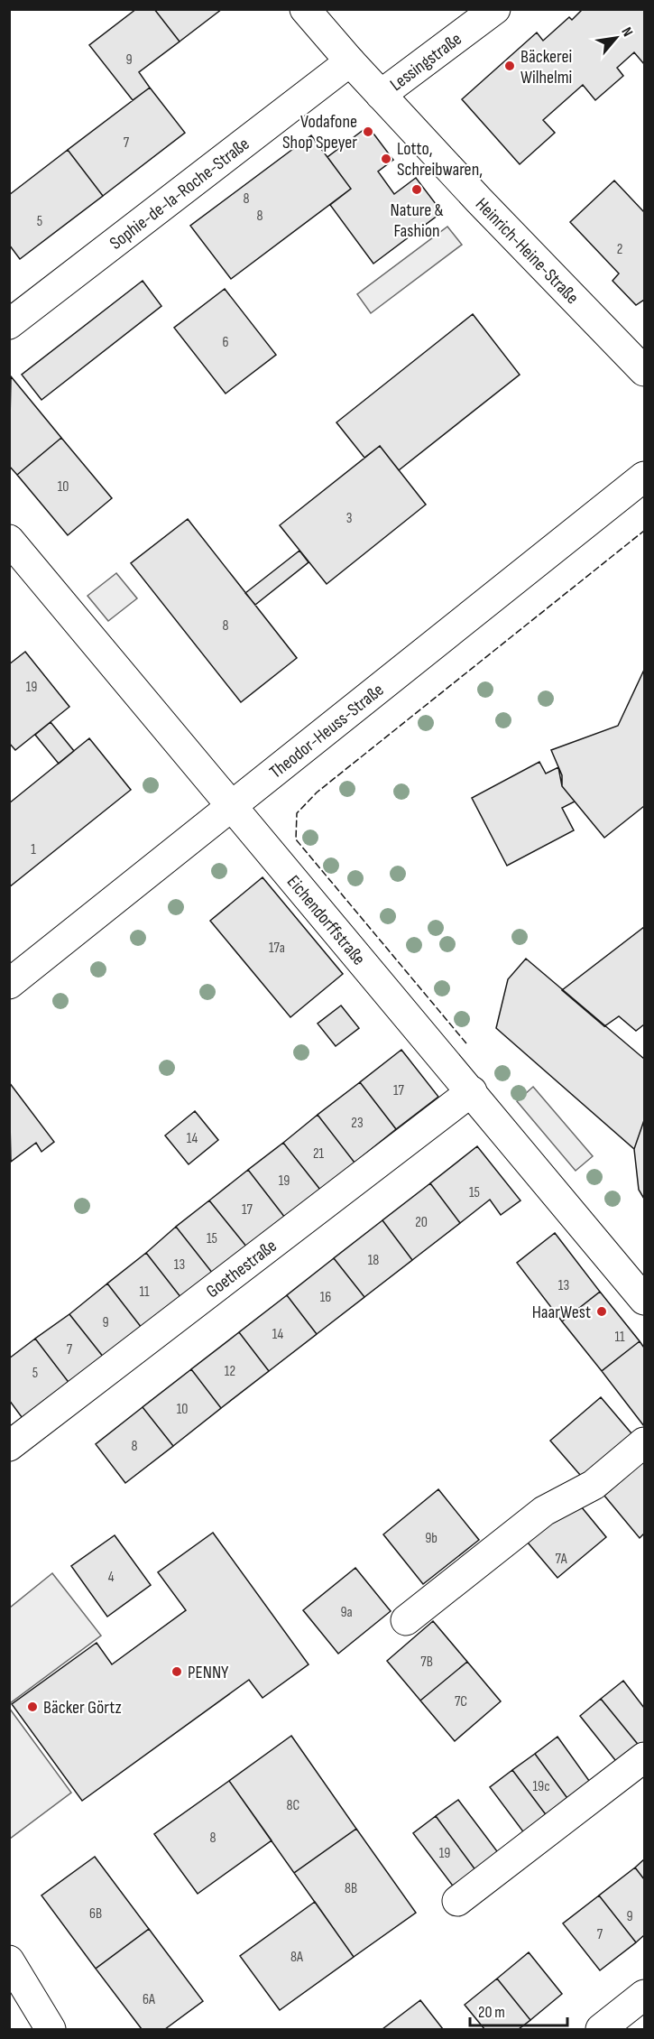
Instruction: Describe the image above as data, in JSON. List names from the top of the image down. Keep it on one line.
{"streets":{"street":["Lessingstraße","Sophie-de-la-Roche-Straße","Heinrich-Heine-Straße","Theodor-Heuss-Straße","Eichendorffstraße","Goethestraße"]},"crossings":[["Lessingstraße","Heinrich-Heine-Straße"],["Sophie-de-la-Roche-Straße","Heinrich-Heine-Straße"],["Theodor-Heuss-Straße","Eichendorffstraße"],["Eichendorffstraße","Goethestraße"]],"places":["Bäckerei Wilhelmi","Vodafone Shop Speyer","Lotto, Schreibwaren,","Nature & Fashion","HaarWest","PENNY","Bäcker Görtz"],"house_numbers":["9","7","8","8","5","2","6","10","3","8","19","1","17a","17","23","14","21","19","15","17","20","15","18","13","13","11","16","9","14","11","7","12","5","10","8","9b","7A","4","9a","7B","7C","19c","8C","8","19","8B","6B","9","7","8A","6A"],"scale_bar":"20 m","north":"top right"}
